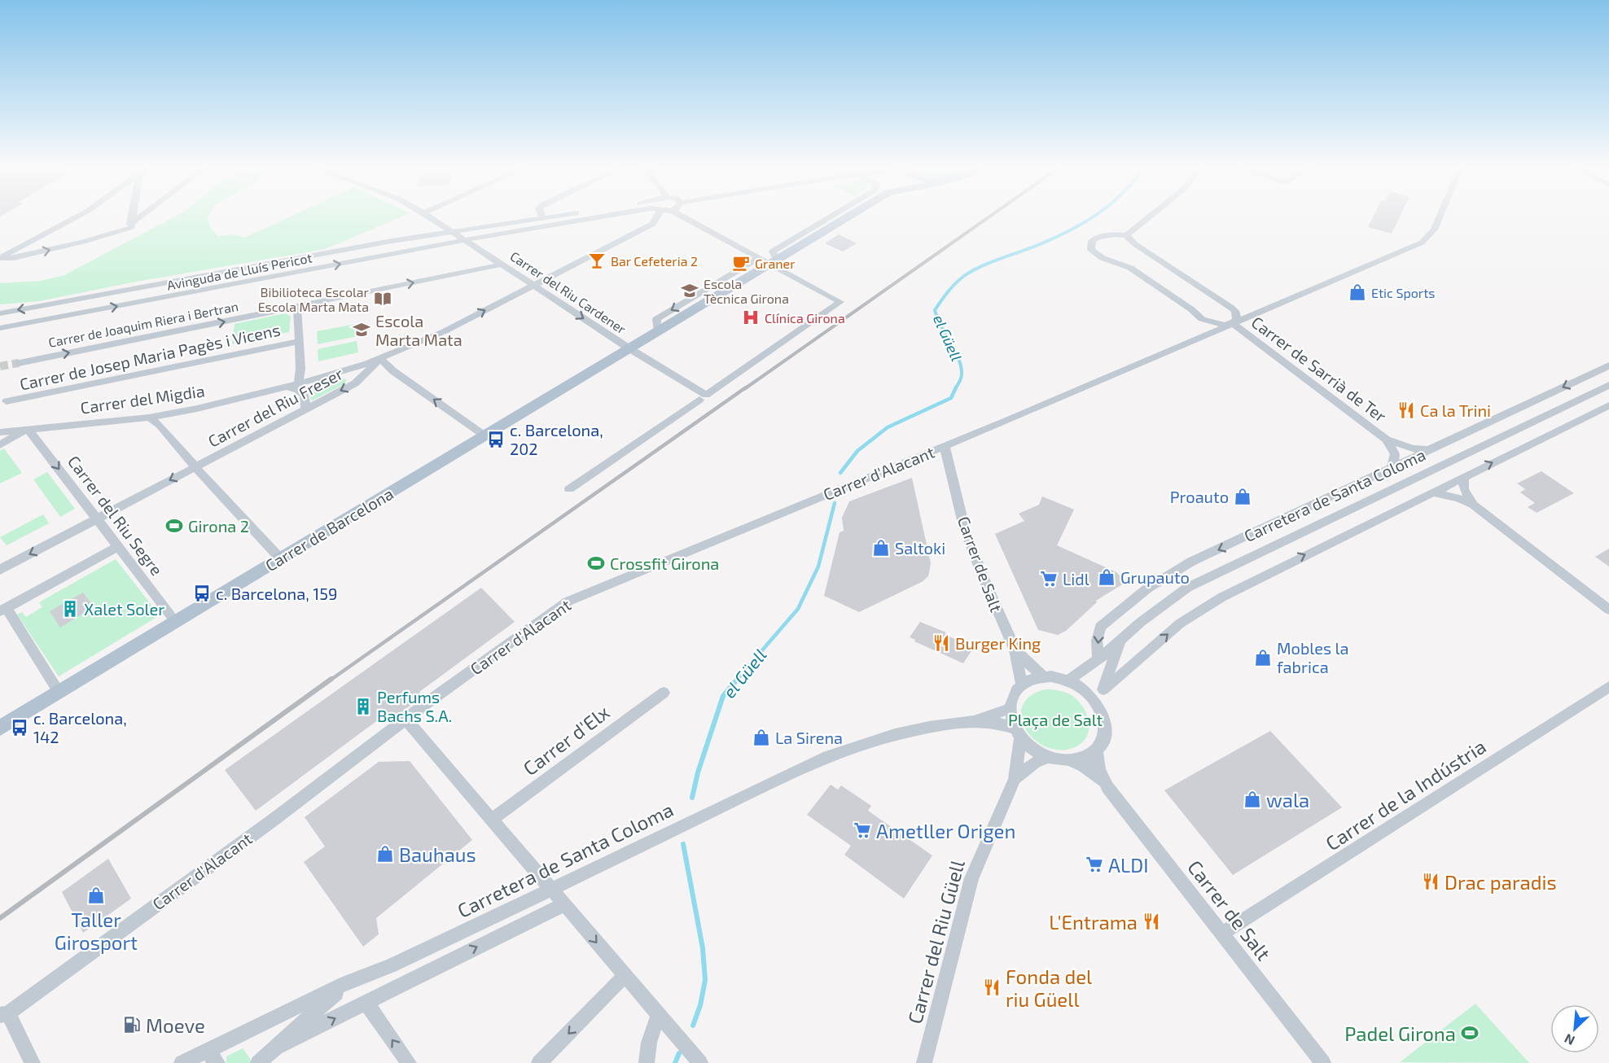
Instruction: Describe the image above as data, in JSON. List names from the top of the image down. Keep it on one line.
{"streets":{"main road":["Carrer de Barcelona"],"street":["Avinguda de Lluís Pericot","Carrer del Riu Cardener","Carrer de Joaquim Riera i Bertran","Carrer de Josep Maria Pagès i Vicens","Carrer de Sarrià de Ter","Carrer del Migdia","Carrer del Riu Freser","Carrer d'Alacant","Carretera de Santa Coloma","Carrer del Riu Segre","Carrer de Salt","Carrer d'Elx","Carrer de la Indústria","Carrer del Riu Güell"]},"crossings":[["Avinguda de Lluís Pericot","Carrer del Riu Cardener"],["Carrer del Riu Cardener","Carrer de Joaquim Riera i Bertran"],["Carrer del Riu Cardener","Carrer del Riu Freser"],["Carrer del Riu Cardener","Carrer de Barcelona"],["Carrer de Sarrià de Ter","Carrer d'Alacant"],["Carrer de Sarrià de Ter","Carretera de Santa Coloma"],["Carrer del Migdia","Carrer del Riu Freser"],["Carrer del Migdia","Carrer del Riu Segre"],["Carrer del Riu Freser","Carrer del Riu Segre"],["Carrer d'Alacant","Carrer de Salt"],["Carretera de Santa Coloma","Carrer de Salt"],["Carretera de Santa Coloma","Carrer del Riu Güell"],["Carrer del Riu Segre","Carrer de Barcelona"],["Carrer de Salt","Carrer de la Indústria"],["Carrer de Salt","Carrer del Riu Güell"]],"one_way":["Carrer de Joaquim Riera i Bertran","Carrer del Riu Segre"],"water":["el Güell"],"parks":["Plaça de Salt"],"places":{"bar":["Bar Cefeteria 2"],"cafe":["Graner"],"school or university":["Escola Tècnica Girona","Escola Marta Mata"],"shop":["Etic Sports","Proauto","Saltoki","Grupauto","Mobles la fabrica","La Sirena","wala","Bauhaus","Taller Girosport"],"library":["Bibilioteca Escolar Escola Marta Mata"],"hospital":["Clínica Girona"],"restaurant":["Ca la Trini","Burger King","Drac paradis","L'Entrama","Fonda del riu Güell"],"bus stop":["c. Barcelona, 202","c. Barcelona, 159","c. Barcelona, 142"],"sports":["Girona 2","Crossfit Girona","Padel Girona"],"supermarket":["Lidl","Ametller Origen","ALDI"],"building":["Xalet Soler","Perfums Bachs S.A."],"fuel station":["Moeve"]},"north":"bottom left"}
